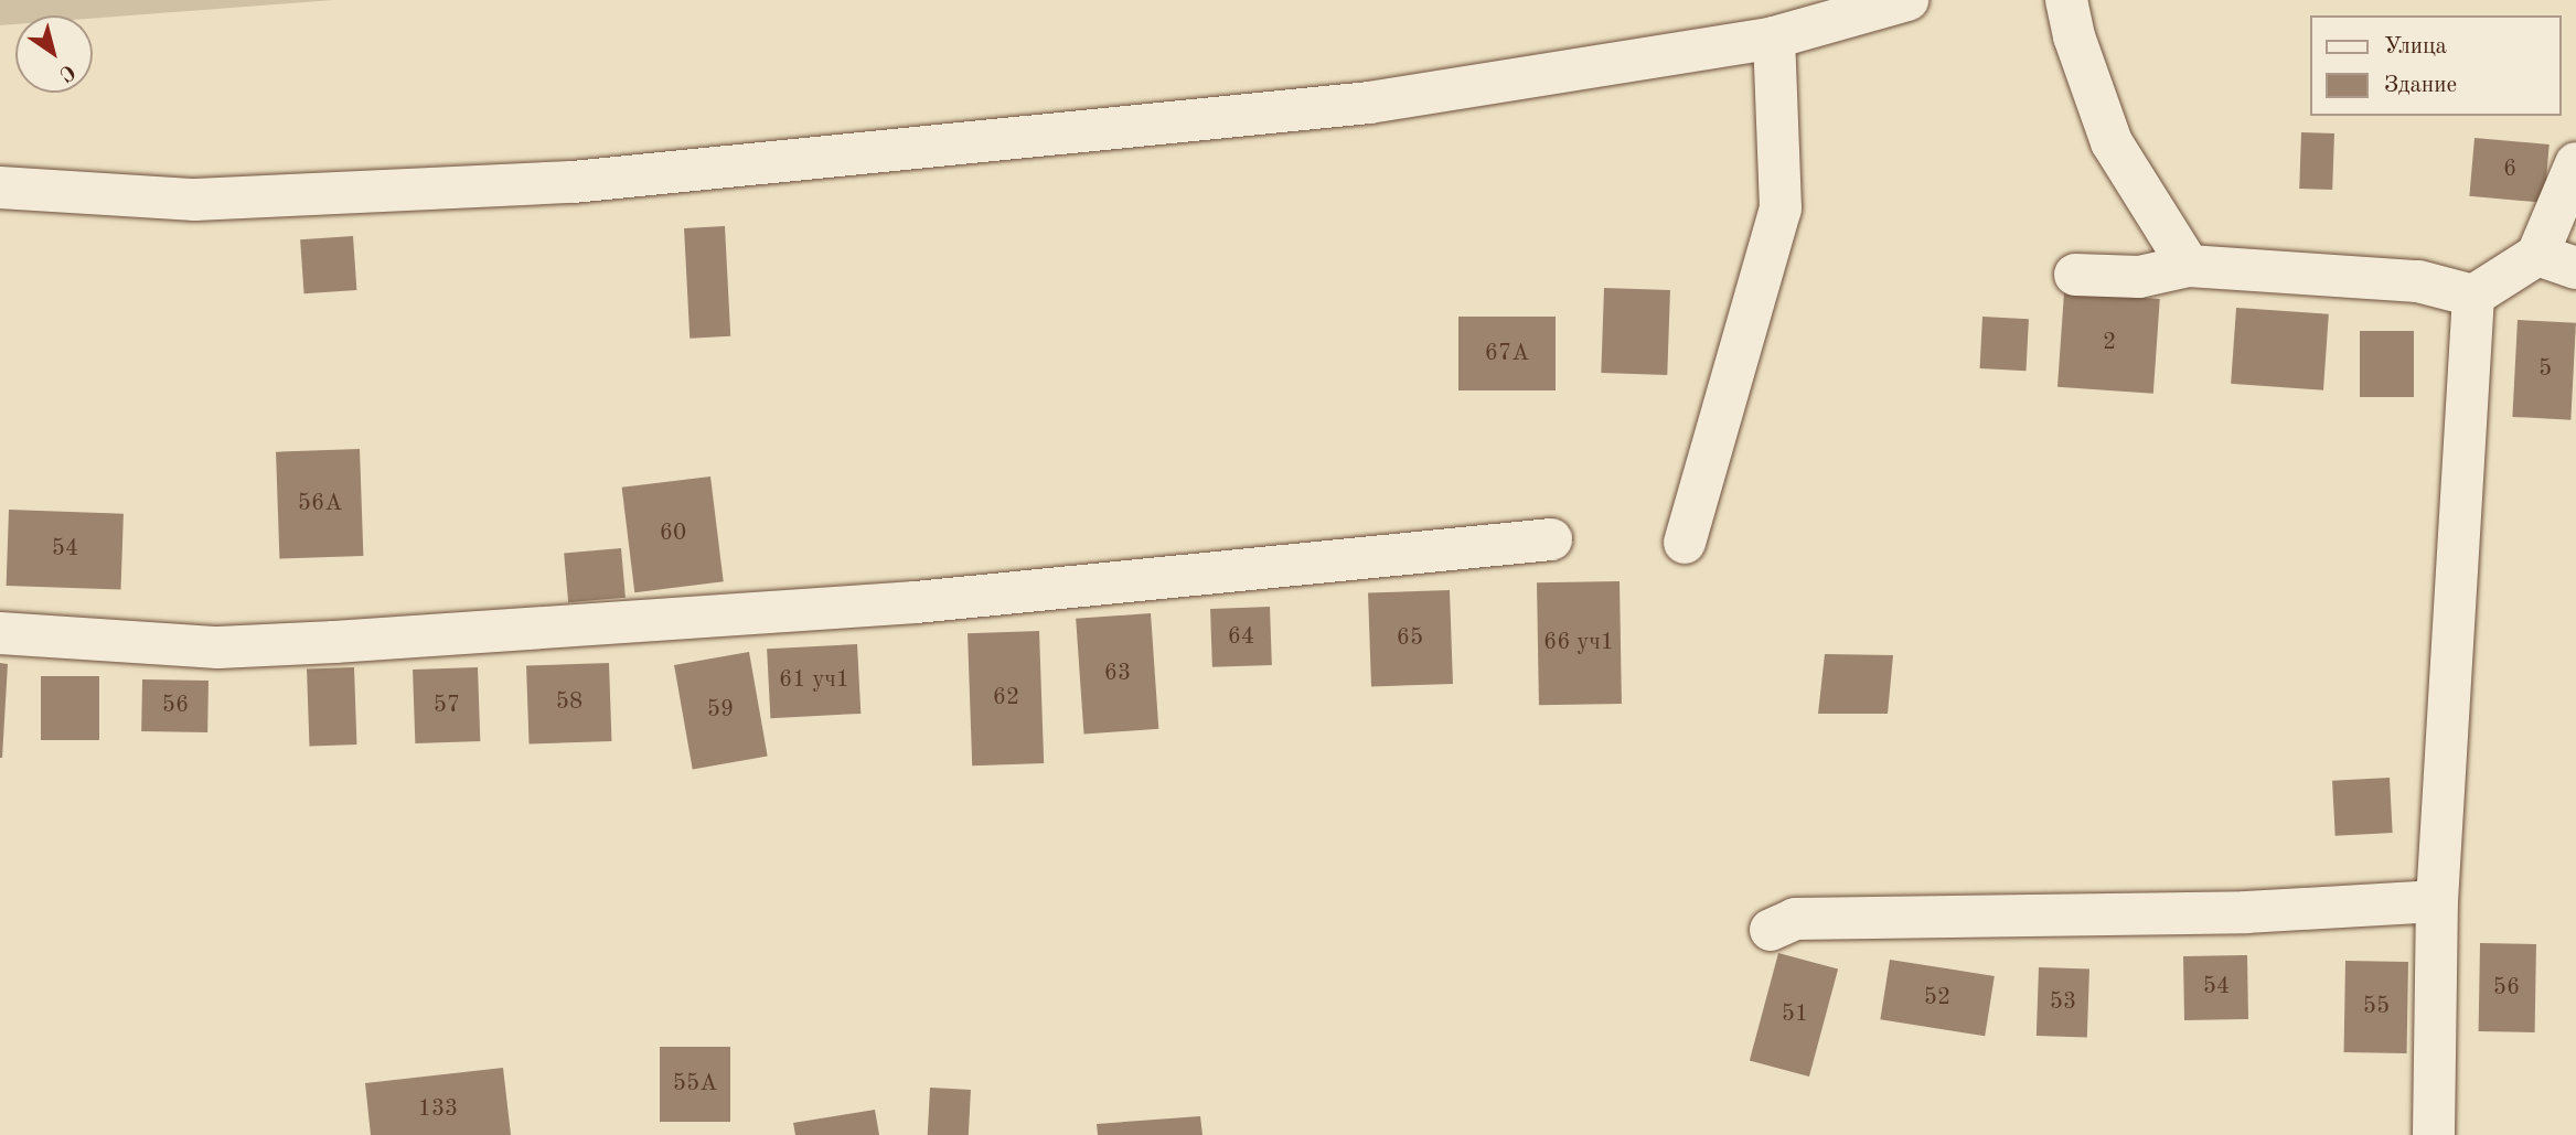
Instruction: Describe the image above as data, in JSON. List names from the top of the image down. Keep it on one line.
{"house_numbers":["6","2","67А","5","56А","60","54","64","65","66 уч1","63","61 уч1","62","58","56","57","59","54","56","52","53","55","51","55А","133"],"legend":["Улица","Здание"],"north":"bottom right"}
